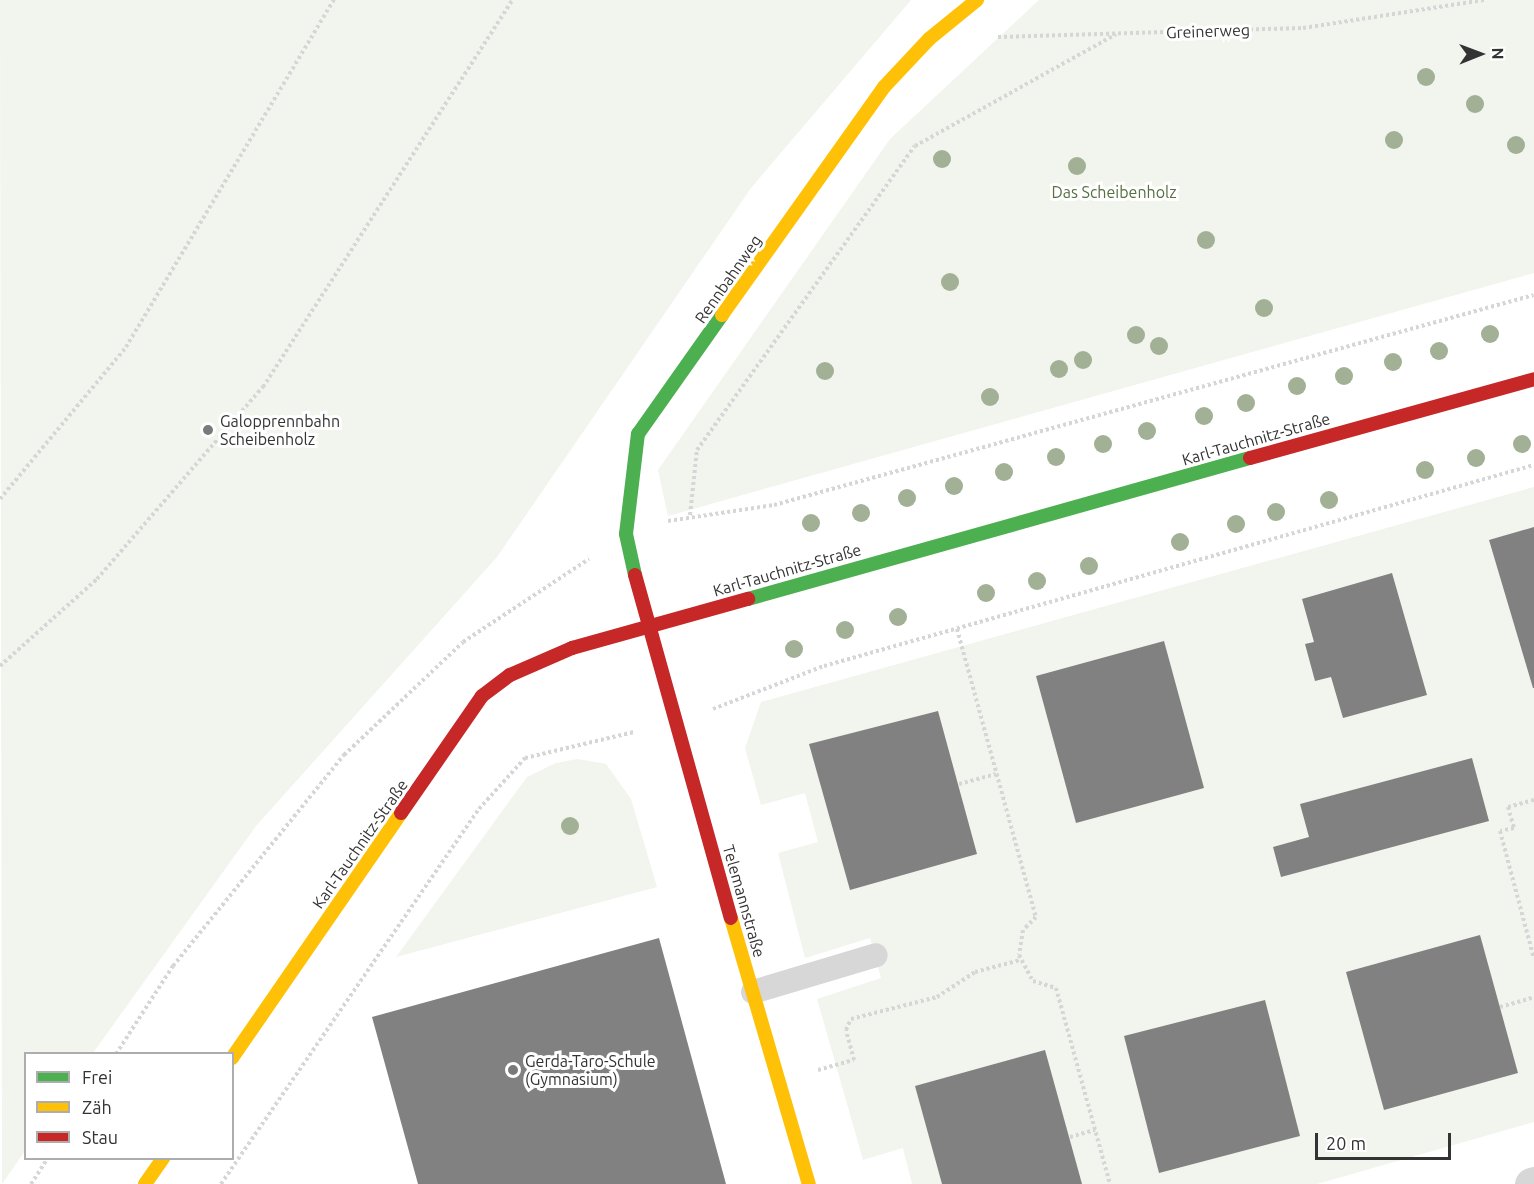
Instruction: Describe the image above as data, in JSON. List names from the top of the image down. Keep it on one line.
{"streets":{"main road":["Rennbahnweg","Karl-Tauchnitz-Straße","Telemannstraße"],"path":["Greinerweg"]},"crossings":[["Greinerweg","Rennbahnweg"],["Rennbahnweg","Karl-Tauchnitz-Straße"],["Rennbahnweg","Telemannstraße"],["Karl-Tauchnitz-Straße","Telemannstraße"]],"parks":["Das Scheibenholz"],"places":["Galopprennbahn Scheibenholz","Gerda-Taro-Schule (Gymnasium)"],"legend":["Frei","Zäh","Stau"],"scale_bar":"20 m","north":"right"}
